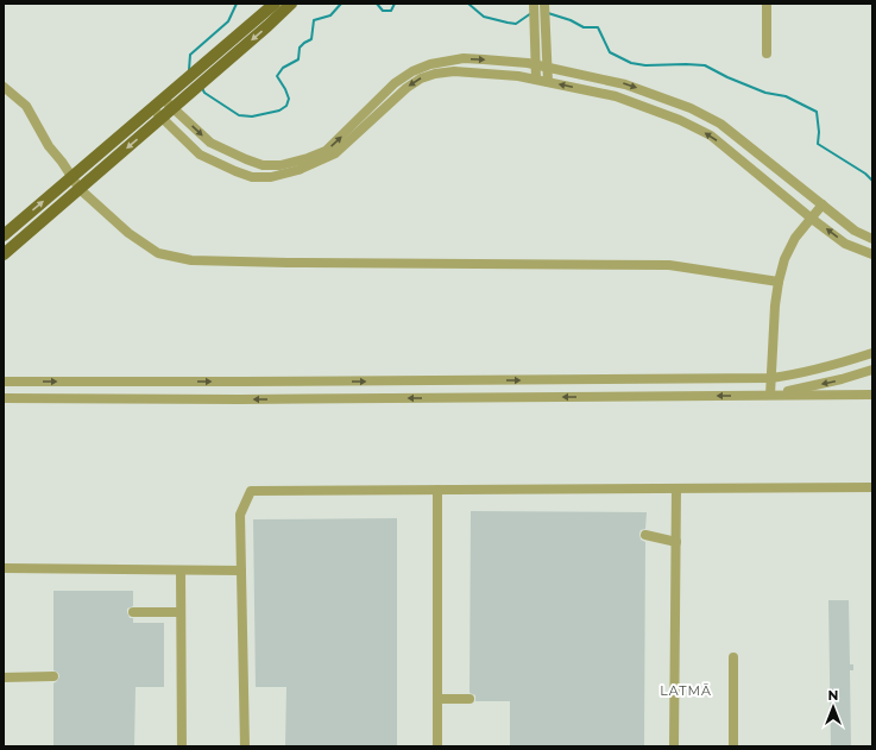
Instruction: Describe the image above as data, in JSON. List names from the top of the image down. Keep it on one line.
{"districts":["LATMĀ"],"north":"top"}
